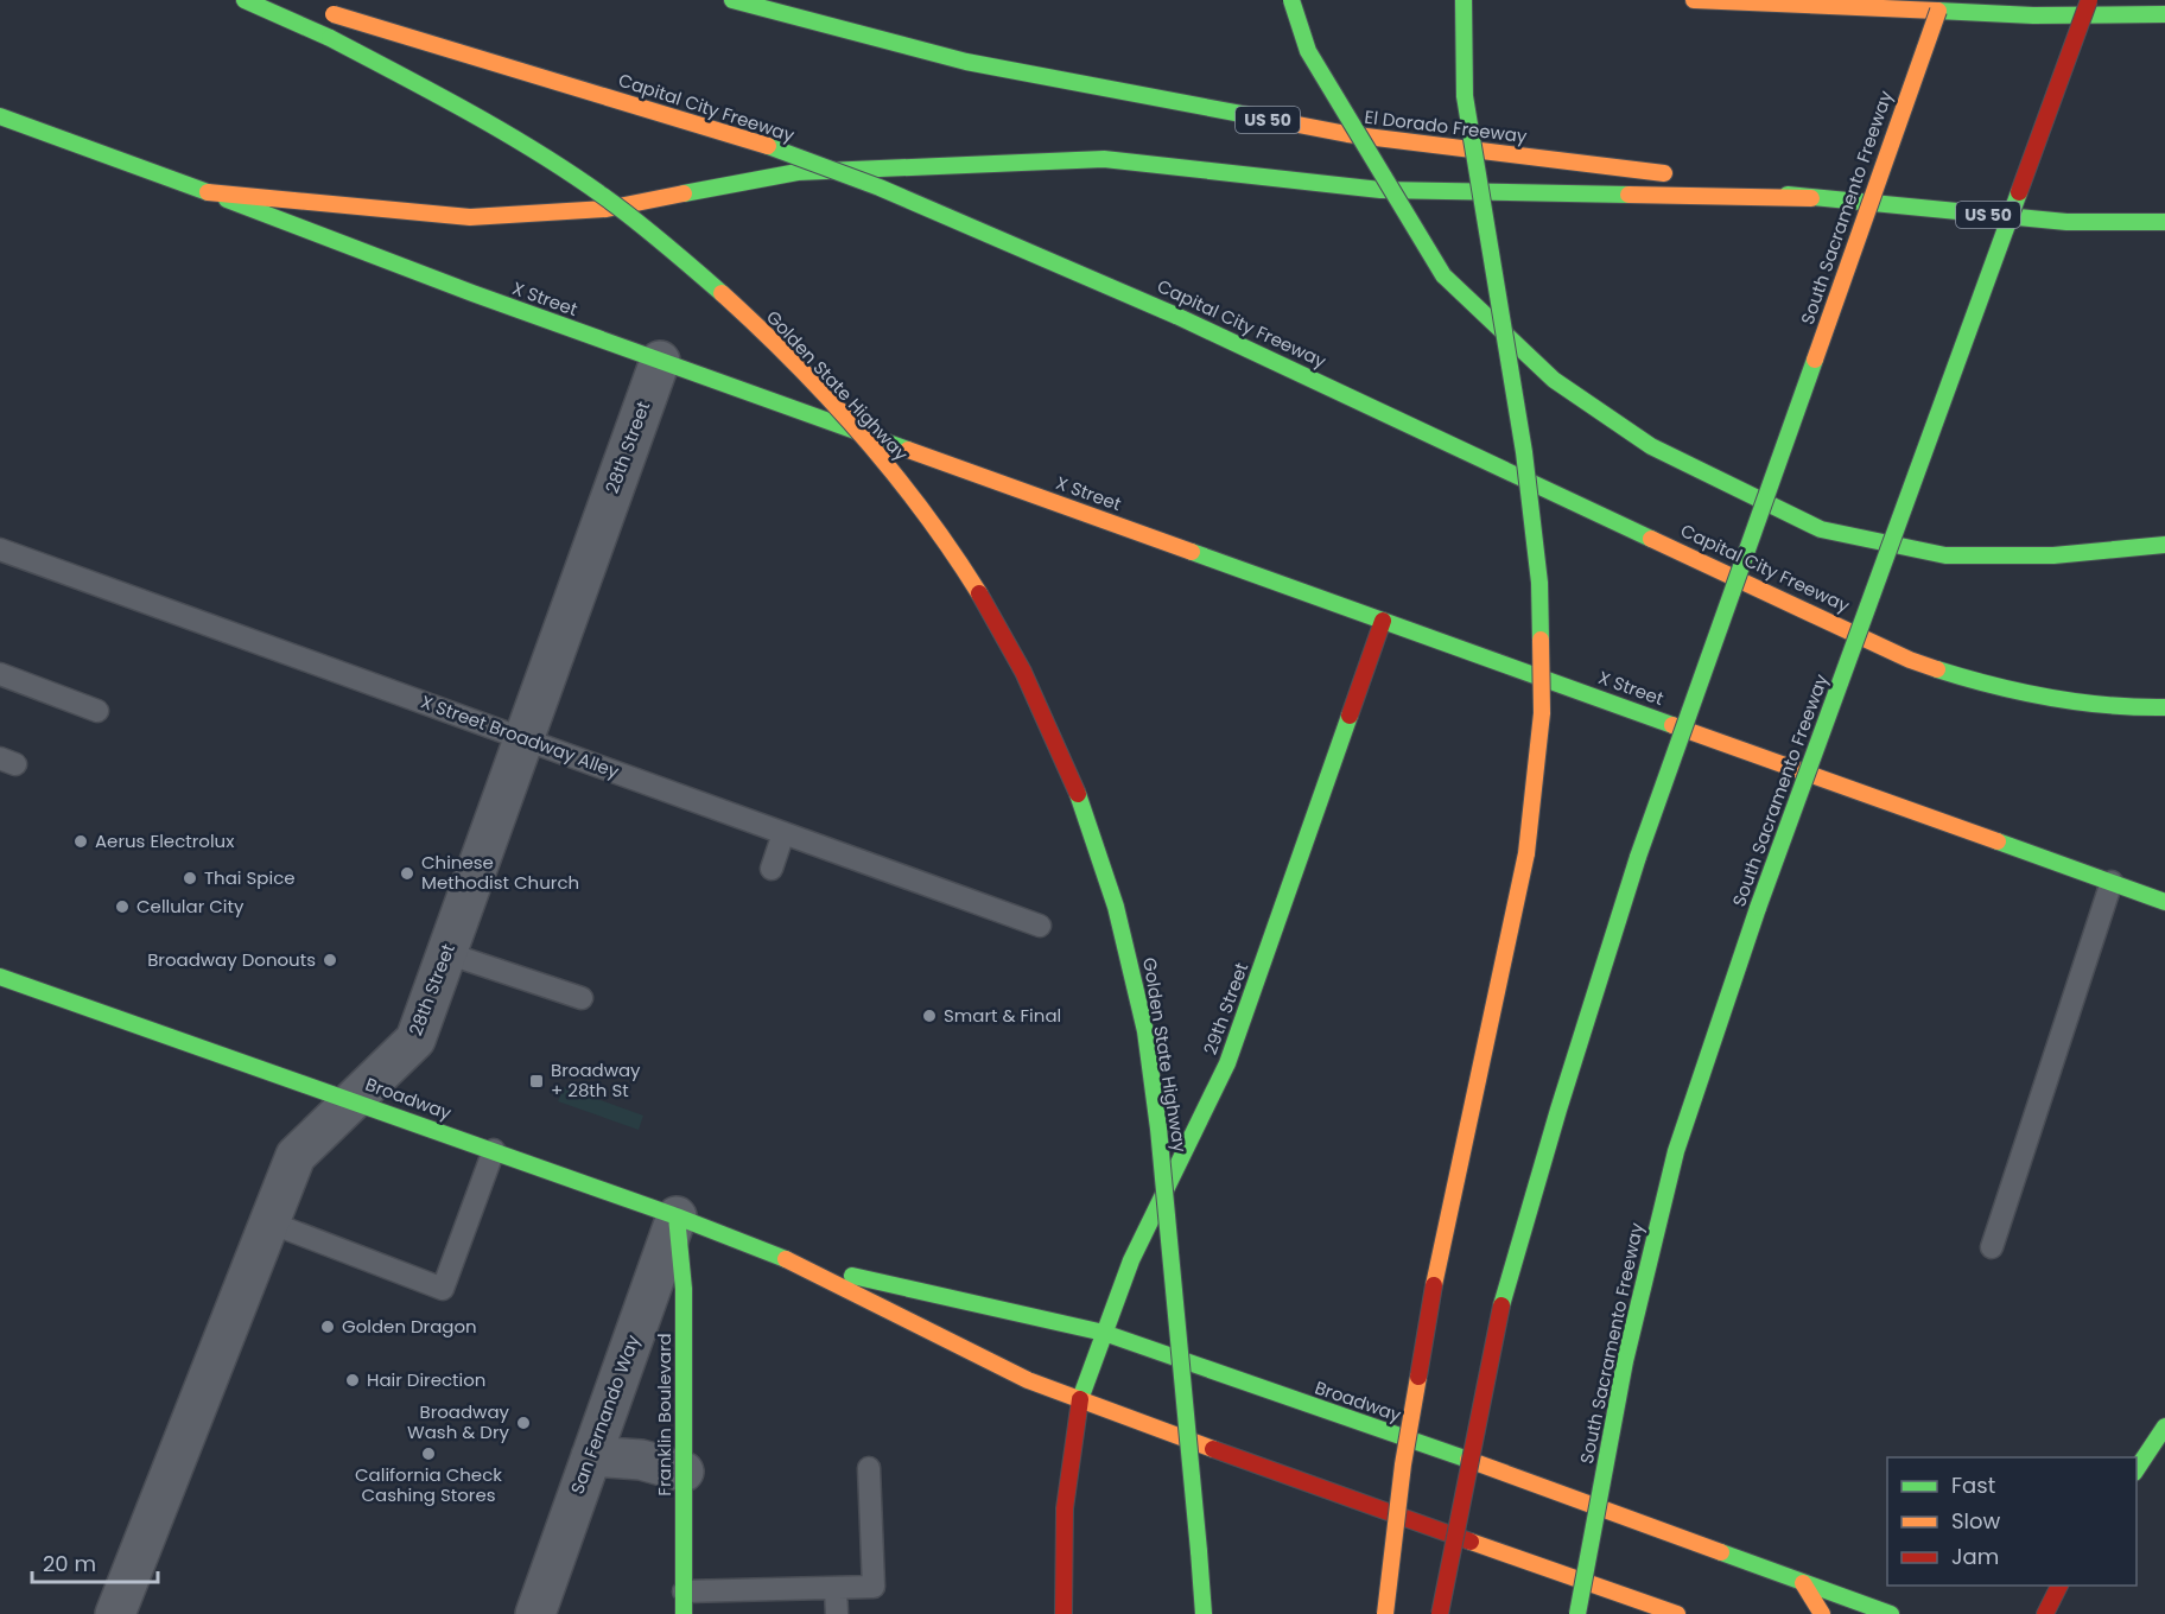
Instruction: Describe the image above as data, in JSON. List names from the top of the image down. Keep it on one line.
{"streets":{"main road":["Capital City Freeway","US 50","El Dorado Freeway","South Sacramento Freeway","X Street","Golden State Highway","29th Street","Broadway","Franklin Boulevard"],"street":["28th Street","San Fernando Way"],"lane":["X Street Broadway Alley"]},"crossings":[["X Street","28th Street"],["X Street","29th Street"],["28th Street","X Street Broadway Alley"],["28th Street","Broadway"],["29th Street","Broadway"],["Broadway","San Fernando Way"],["Broadway","Franklin Boulevard"],["San Fernando Way","Franklin Boulevard"]],"places":{"other":["Aerus Electrolux","Chinese Methodist Church","Thai Spice","Cellular City","Broadway Donouts","Smart & Final","Golden Dragon","Hair Direction","Broadway Wash & Dry","California Check Cashing Stores"],"transit":["Broadway + 28th St"]},"legend":["Fast","Slow","Jam"],"scale_bar":"20 m"}
